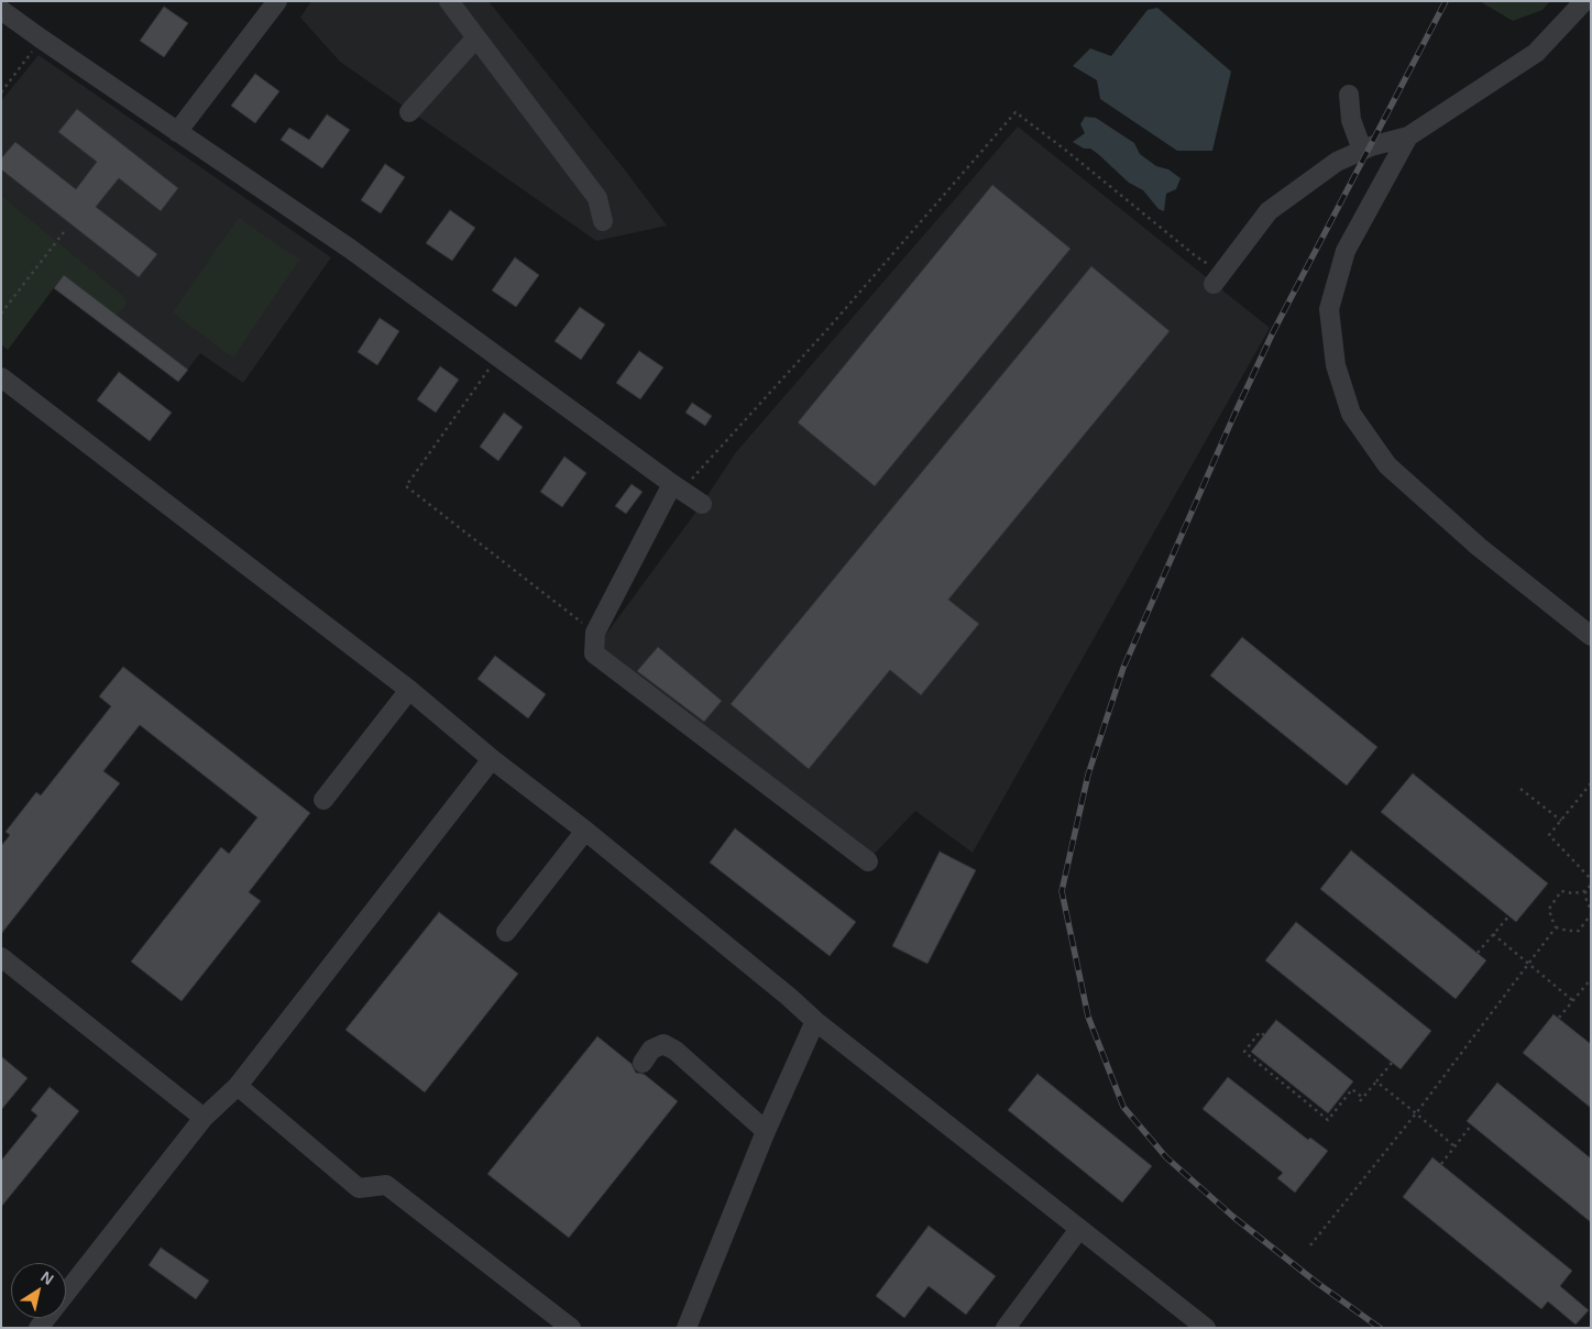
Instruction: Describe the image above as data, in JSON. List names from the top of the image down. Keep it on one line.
{"north":"top right"}
